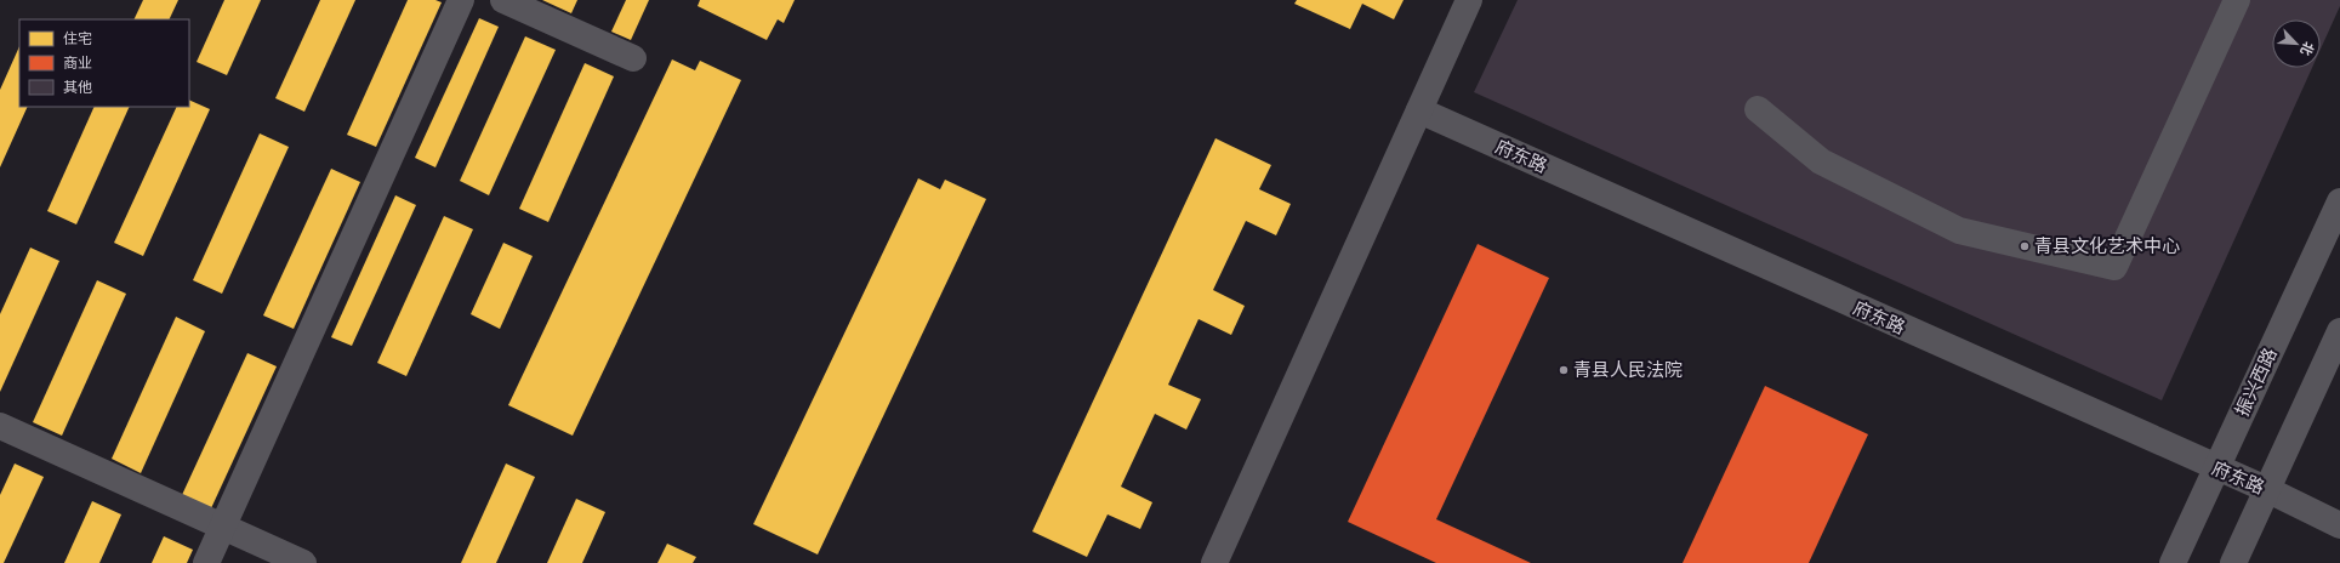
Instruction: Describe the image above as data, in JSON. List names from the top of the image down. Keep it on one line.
{"streets":{"street":["府东路","振兴西路"]},"crossings":[["府东路","振兴西路"]],"places":["青县文化艺术中心","青县人民法院"],"legend":["住宅","商业","其他"],"north":"bottom right"}
